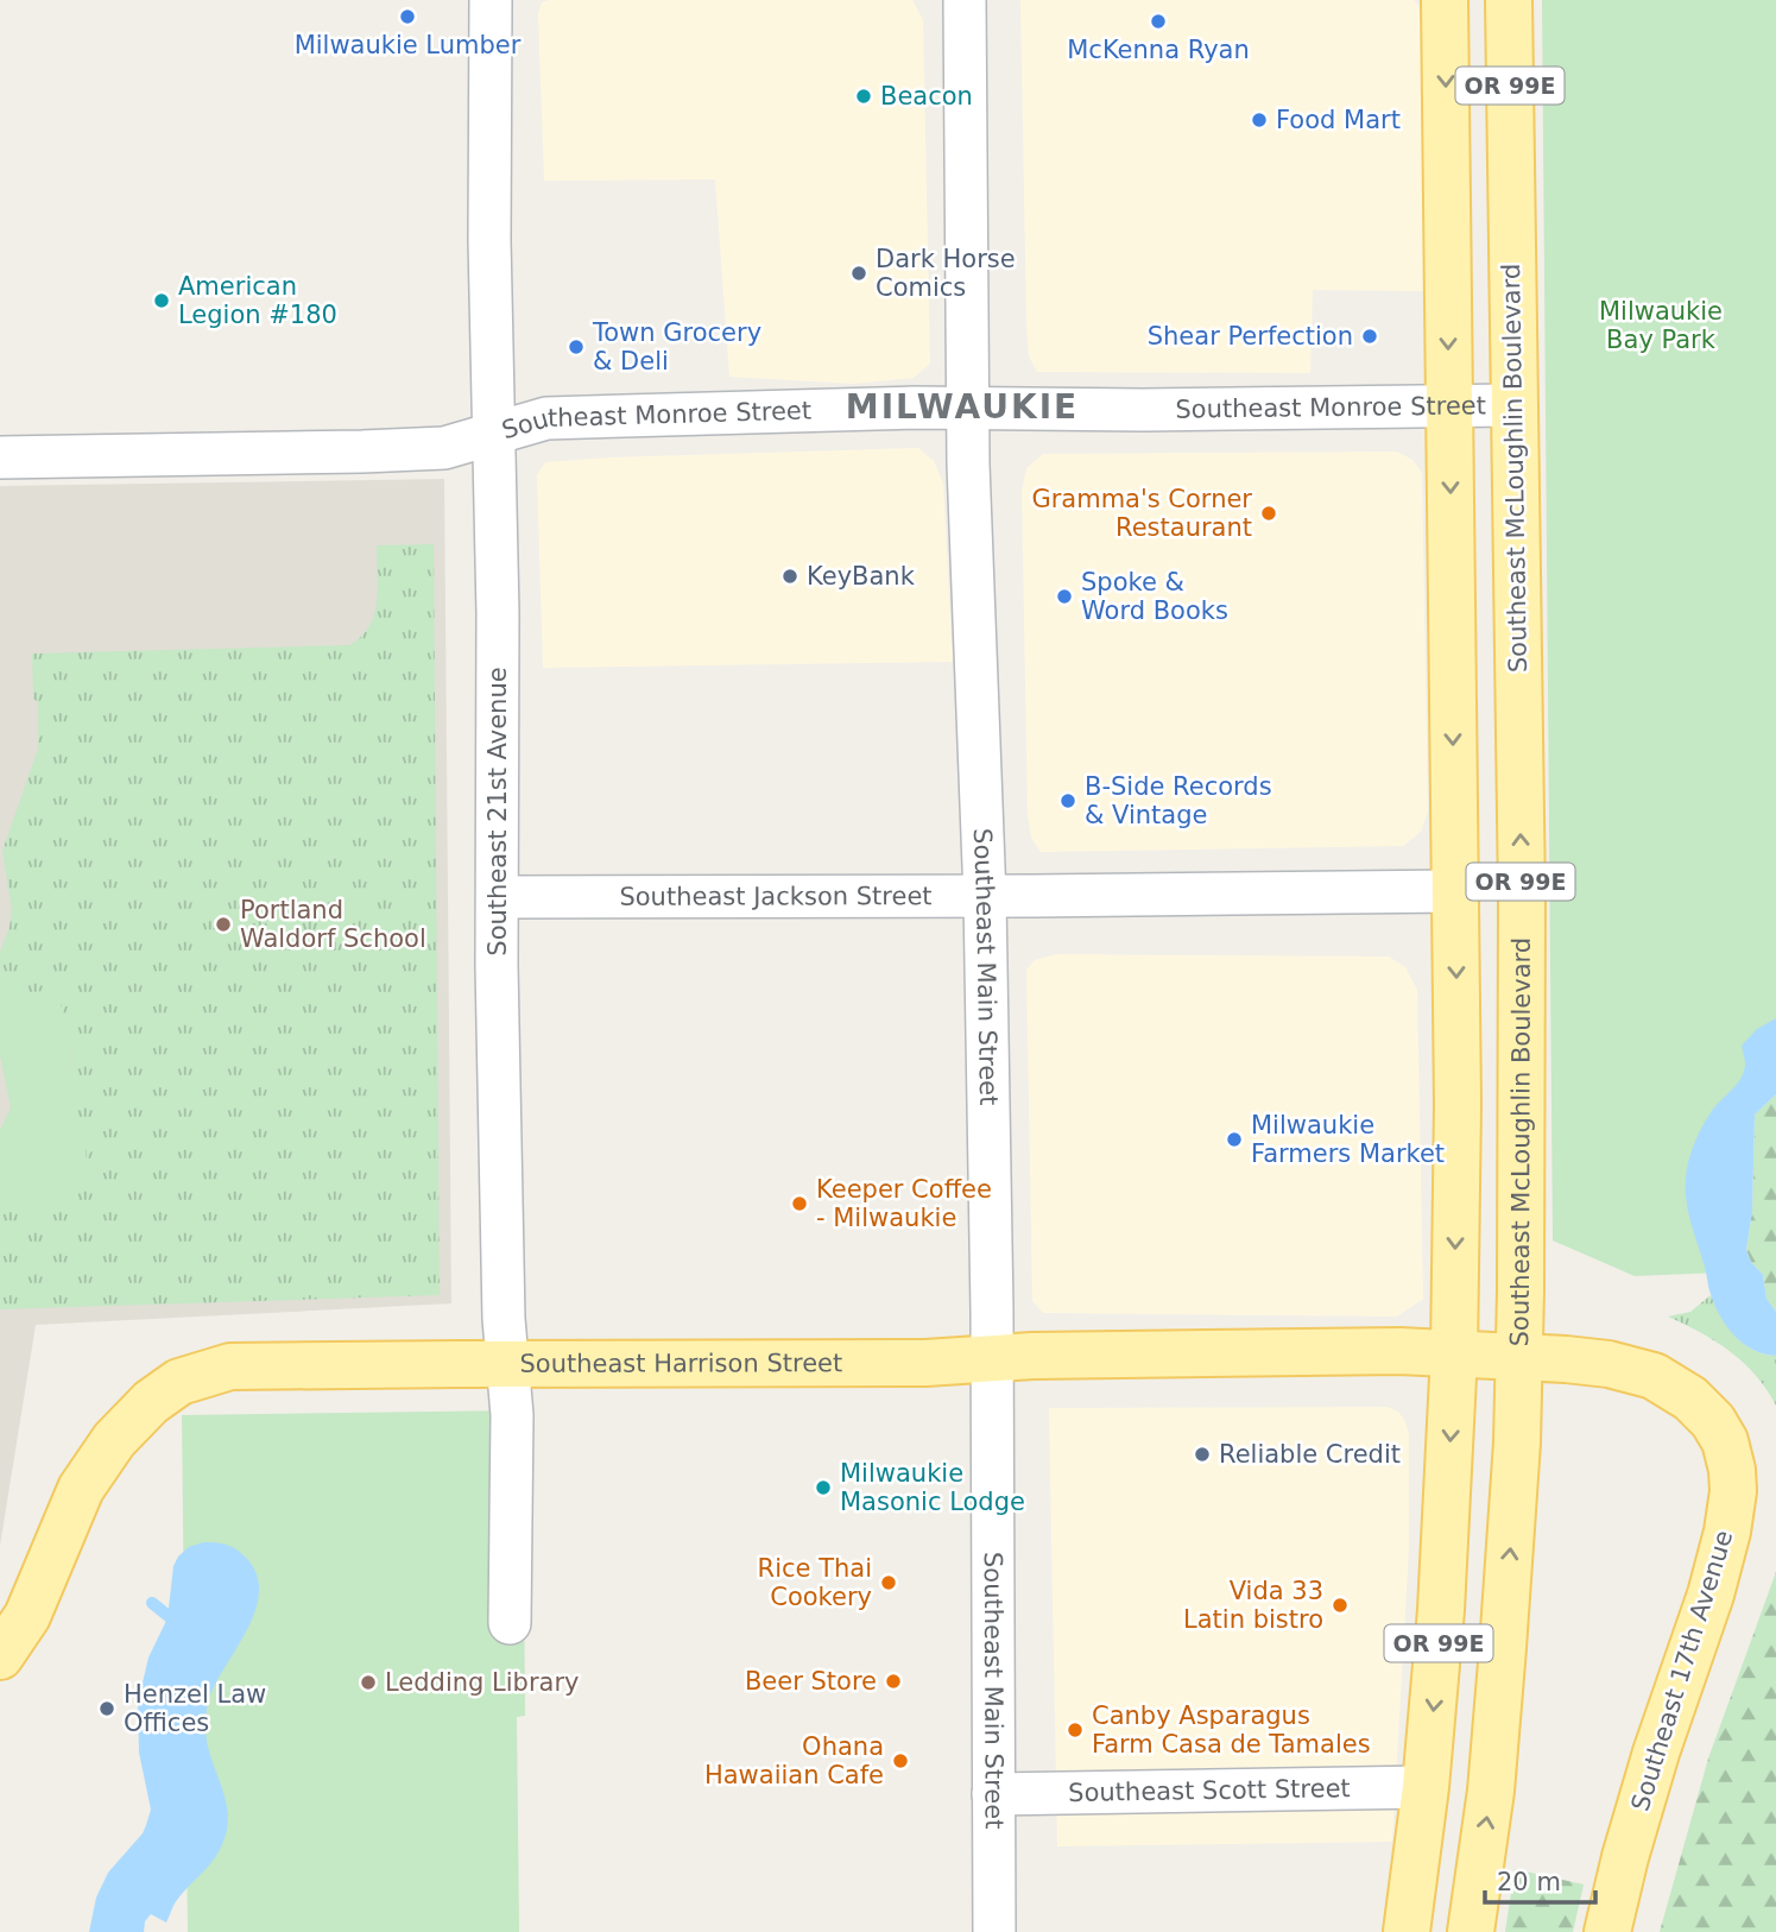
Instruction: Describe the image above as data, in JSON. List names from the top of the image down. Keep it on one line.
{"streets":{"main road":["OR 99E","Southeast McLoughlin Boulevard","Southeast Harrison Street","Southeast 17th Avenue"],"street":["Southeast Monroe Street","Southeast 21st Avenue","Southeast Jackson Street","Southeast Main Street","Southeast Scott Street"]},"crossings":[["OR 99E","Southeast Monroe Street"],["OR 99E","Southeast Jackson Street"],["OR 99E","Southeast Harrison Street"],["OR 99E","Southeast Scott Street"],["Southeast Monroe Street","Southeast McLoughlin Boulevard"],["Southeast Monroe Street","Southeast 21st Avenue"],["Southeast Monroe Street","Southeast Main Street"],["Southeast McLoughlin Boulevard","Southeast Harrison Street"],["Southeast McLoughlin Boulevard","Southeast 17th Avenue"],["Southeast 21st Avenue","Southeast Jackson Street"],["Southeast 21st Avenue","Southeast Harrison Street"],["Southeast Jackson Street","Southeast Main Street"],["Southeast Main Street","Southeast Harrison Street"],["Southeast Main Street","Southeast Scott Street"],["Southeast Harrison Street","Southeast 17th Avenue"]],"districts":["MILWAUKIE"],"parks":["Milwaukie Bay Park"],"places":["Milwaukie Lumber","McKenna Ryan","Beacon","Food Mart","Dark Horse Comics","American Legion #180","Shear Perfection","Town Grocery & Deli","Gramma's Corner Restaurant","KeyBank","Spoke & Word Books","B-Side Records & Vintage","Portland Waldorf School","Milwaukie Farmers Market","Keeper Coffee - Milwaukie","Reliable Credit","Milwaukie Masonic Lodge","Rice Thai Cookery","Vida 33 Latin bistro","Beer Store","Ledding Library","Henzel Law Offices","Canby Asparagus Farm Casa de Tamales","Ohana Hawaiian Cafe"],"scale_bar":"20 m"}
